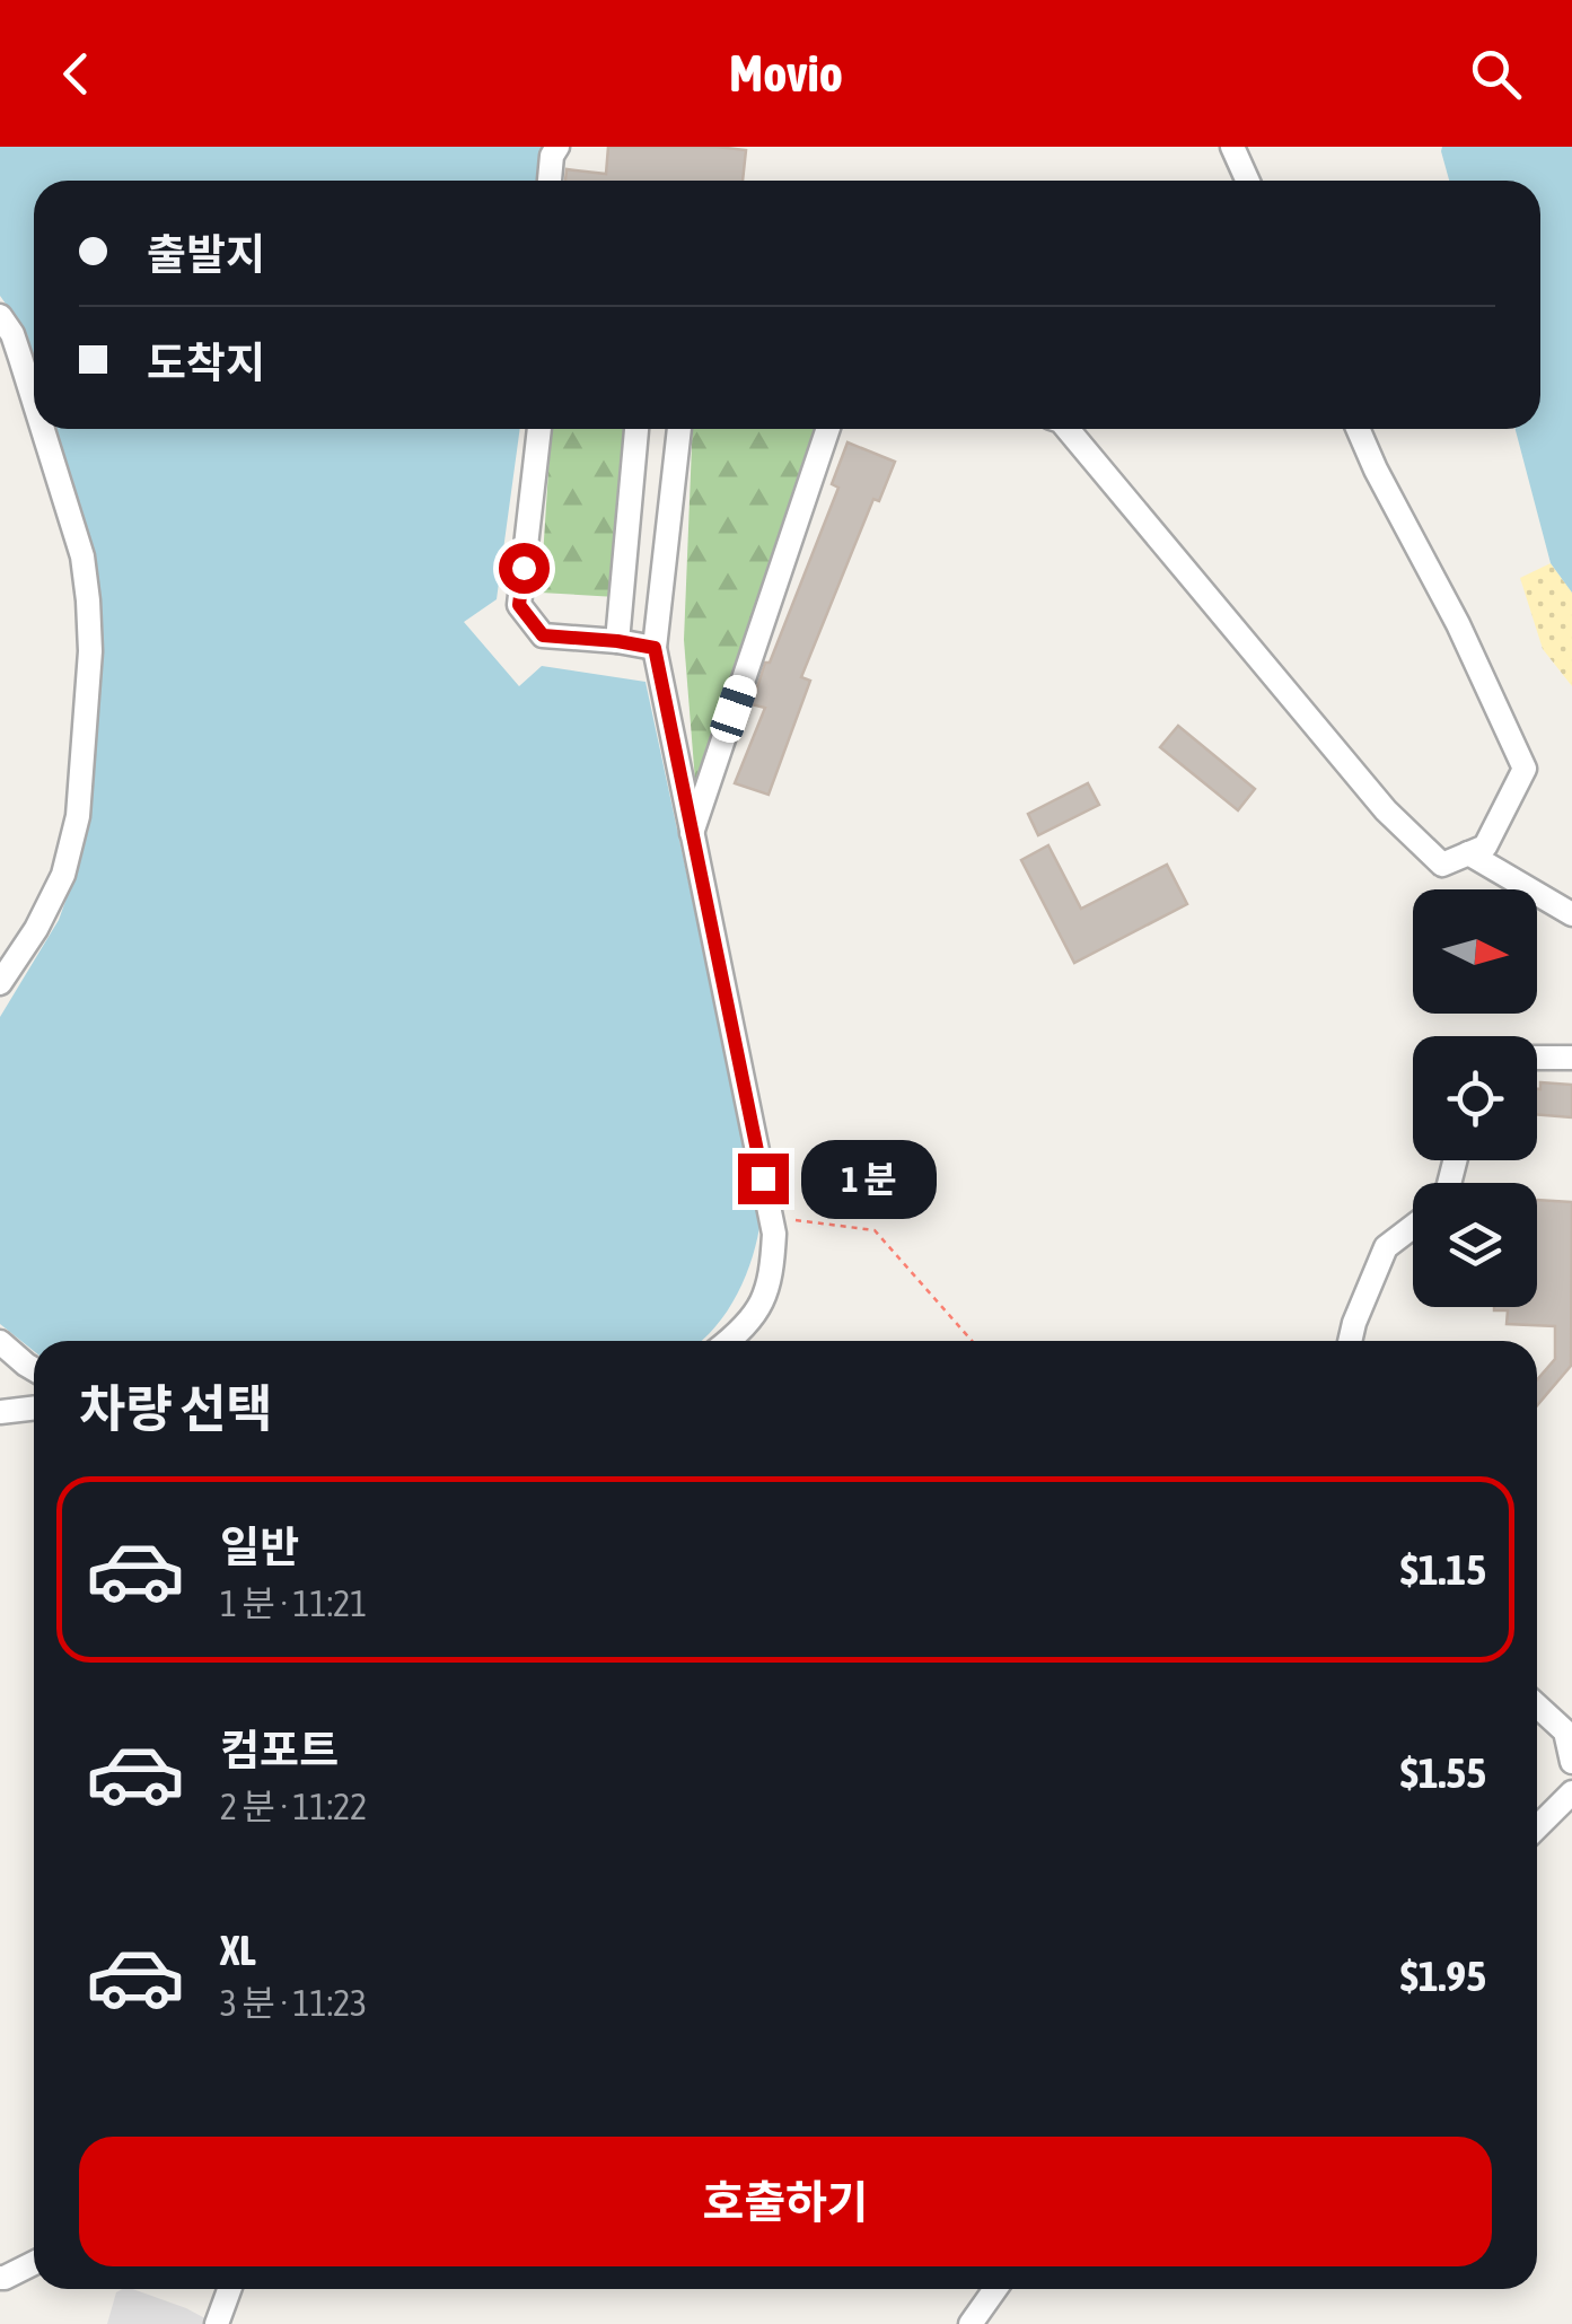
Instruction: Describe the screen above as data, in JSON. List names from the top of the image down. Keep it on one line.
{"north":"right","page":{"header":"Movio","banner":["출발지","도착지"],"bubble":"1 분","heading":"차량 선택","list":[{"name":"일반","note":"1 분 · 11:21","value":"$1.15"},{"name":"컴포트","note":"2 분 · 11:22","value":"$1.55"},{"name":"XL","note":"3 분 · 11:23","value":"$1.95"}],"buttons":"호출하기"}}
